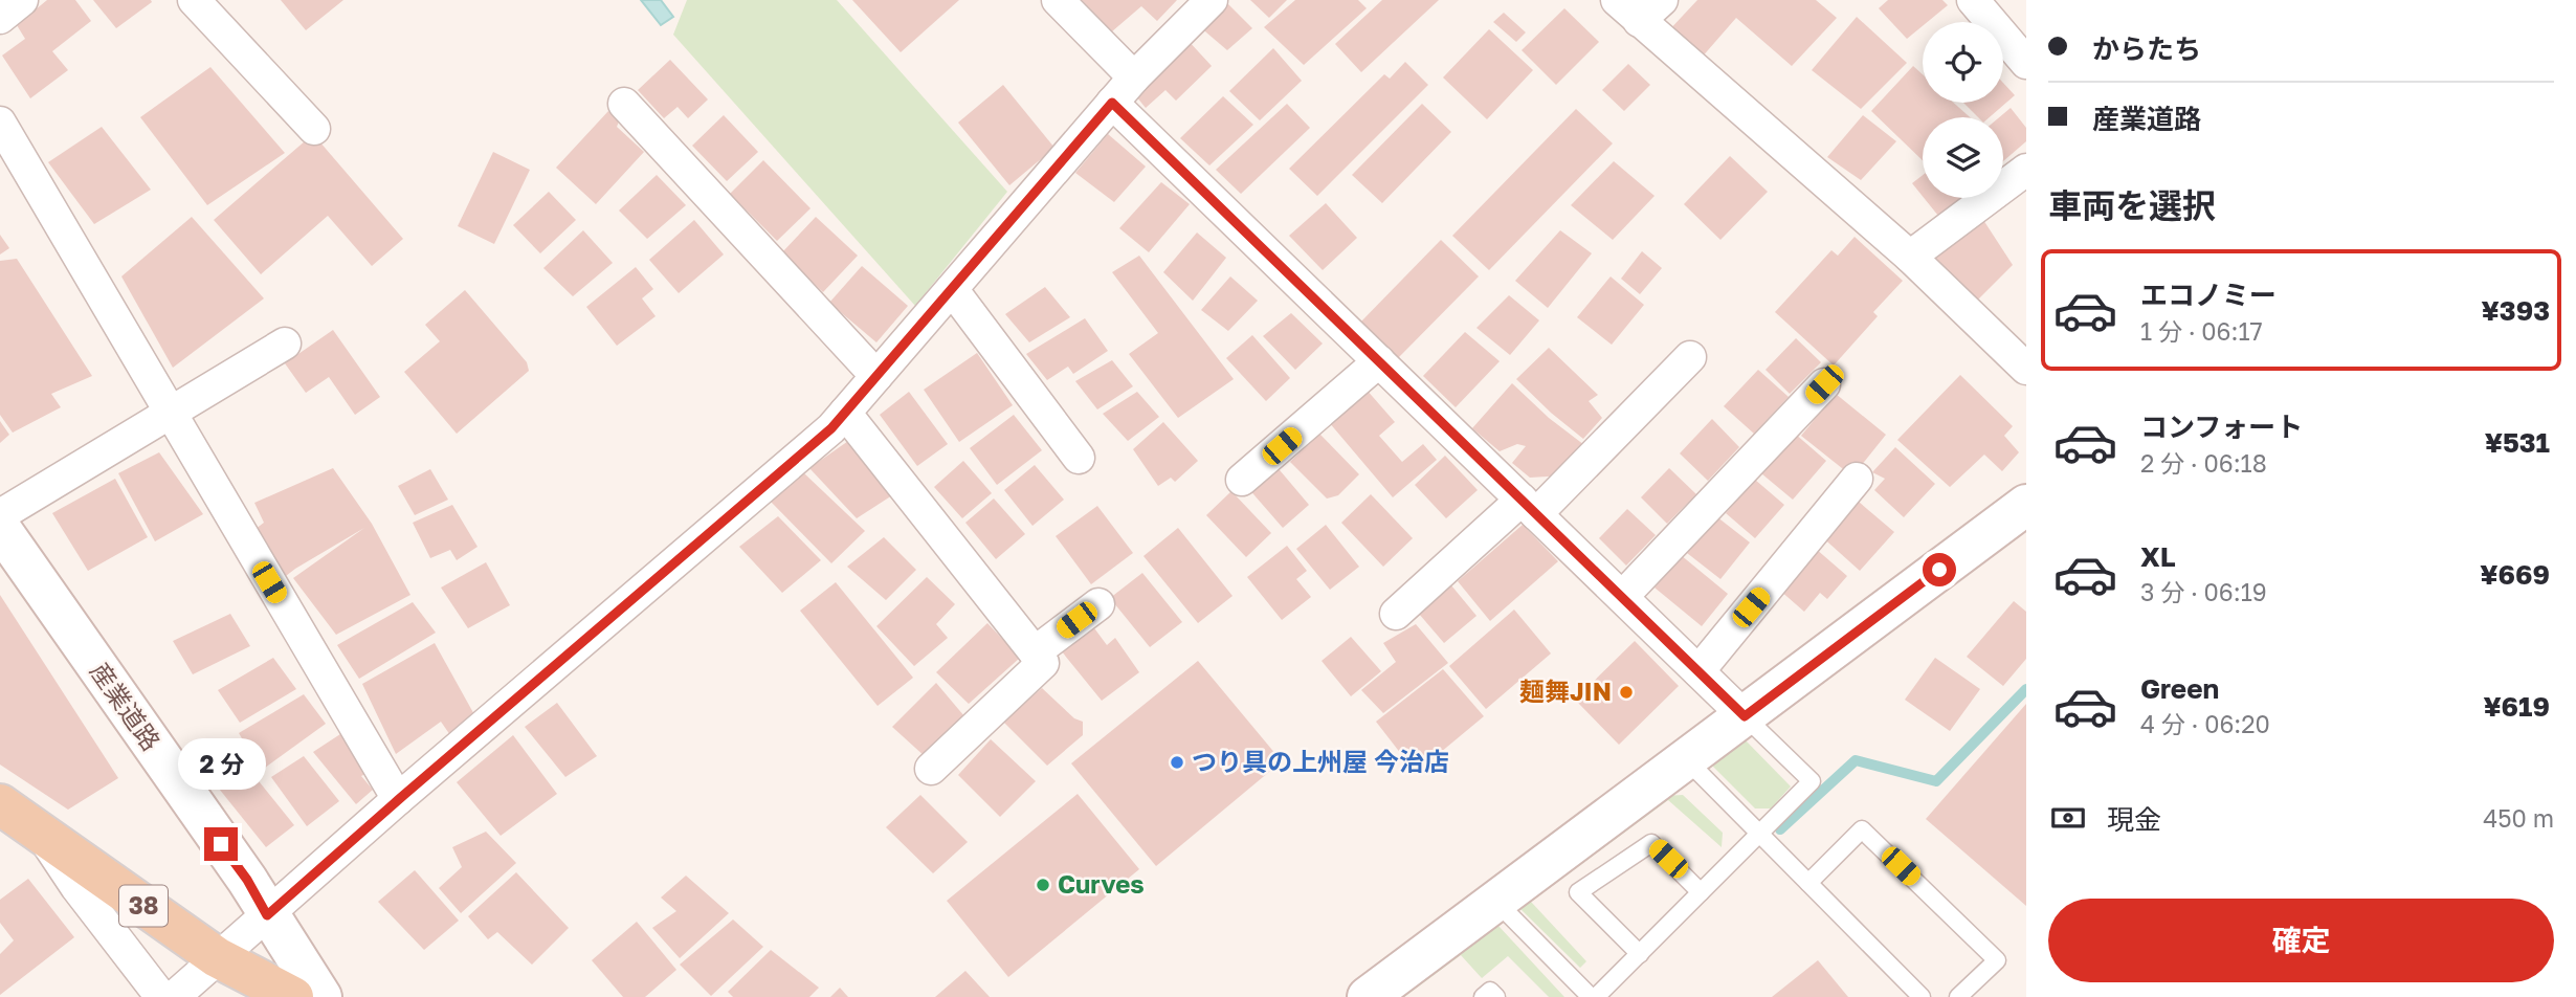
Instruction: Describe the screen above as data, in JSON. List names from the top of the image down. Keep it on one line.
{"streets":{"main road":["38"],"street":["産業道路"]},"places":["麺舞JIN","つり具の上州屋 今治店","Curves"],"page":{"banner":["からたち","産業道路"],"heading":"車両を選択","list":[{"name":"エコノミー","note":"1 分 · 06:17","value":"¥393"},{"name":"コンフォート","note":"2 分 · 06:18","value":"¥531"},{"name":"XL","note":"3 分 · 06:19","value":"¥669"},{"name":"Green","note":"4 分 · 06:20","value":"¥619"}],"bubble":"2 分","pay":["現金","450 m"],"buttons":"確定"}}
